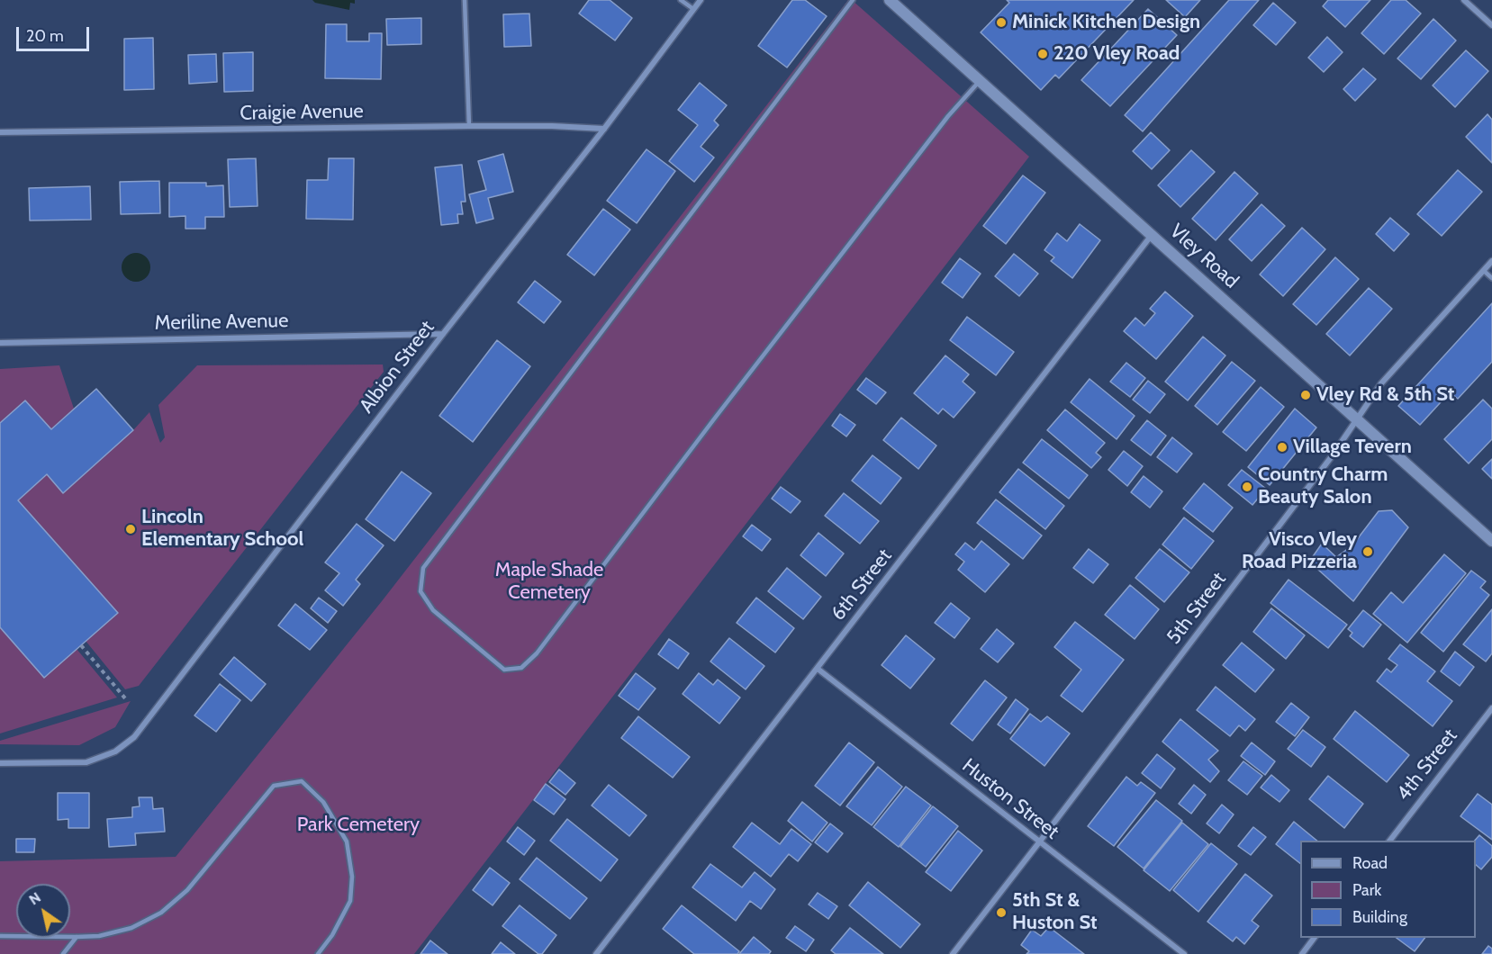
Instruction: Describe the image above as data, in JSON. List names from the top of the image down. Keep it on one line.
{"streets":{"street":["Craigie Avenue","Vley Road","Meriline Avenue","Albion Street","6th Street","5th Street","4th Street","Huston Street"]},"crossings":[["Craigie Avenue","Albion Street"],["Vley Road","6th Street"],["Vley Road","5th Street"],["Meriline Avenue","Albion Street"],["6th Street","Huston Street"],["5th Street","Huston Street"]],"parks":["Maple Shade Cemetery","Park Cemetery"],"places":["Minick Kitchen Design","220 Vley Road","Vley Rd & 5th St","Village Tevern","Country Charm Beauty Salon","Lincoln Elementary School","Visco Vley Road Pizzeria","5th St & Huston St"],"legend":["Road","Park","Building"],"scale_bar":"20 m","north":"top left"}
